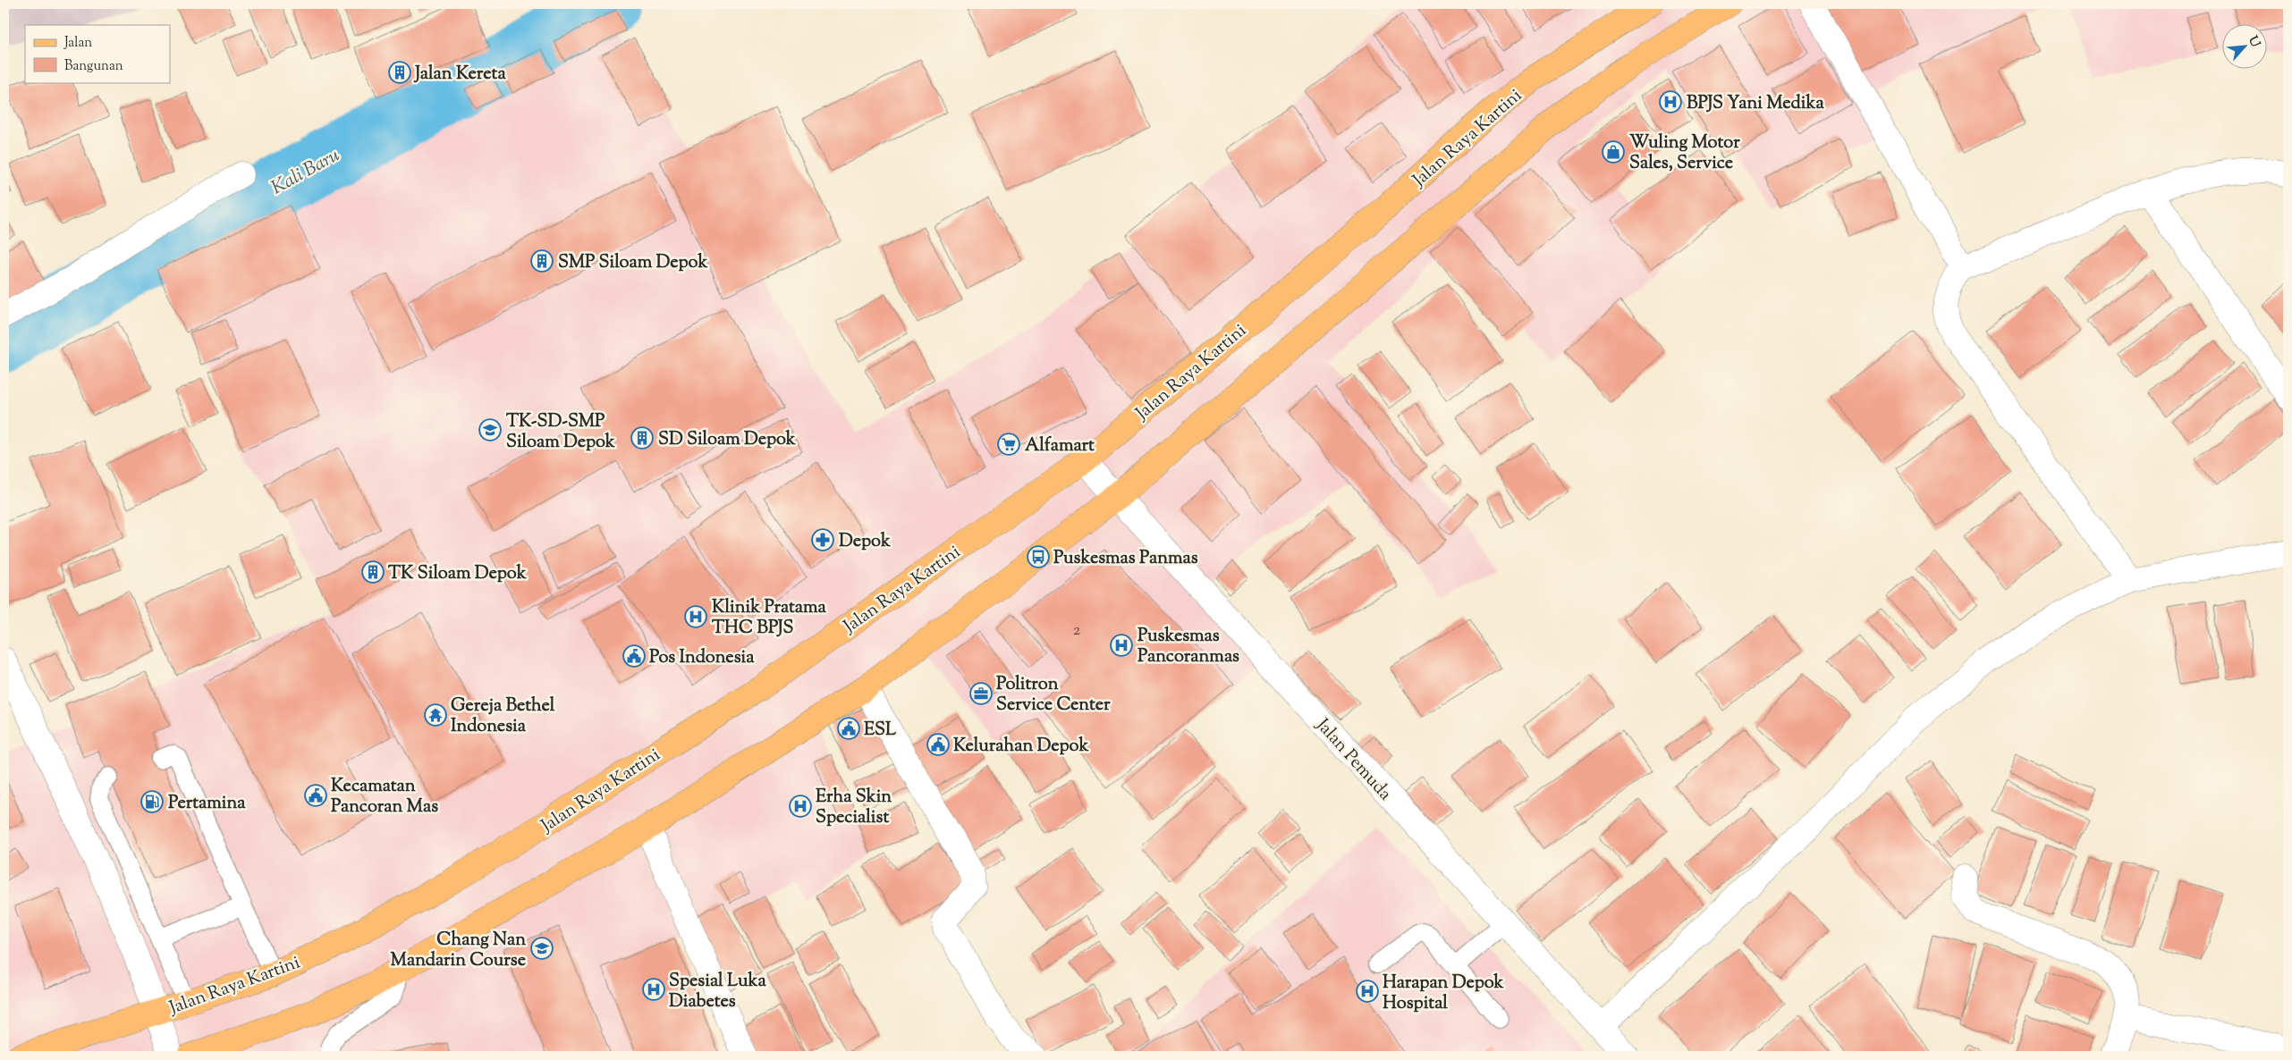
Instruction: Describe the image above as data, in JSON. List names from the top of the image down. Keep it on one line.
{"streets":{"main road":["Jalan Raya Kartini"],"street":["Jalan Pemuda"]},"crossings":[["Jalan Raya Kartini","Jalan Pemuda"]],"water":["Kali Baru"],"places":{"building":["Jalan Kereta","SMP Siloam Depok","SD Siloam Depok","TK Siloam Depok"],"hospital":["BPJS Yani Medika","Klinik Pratama THC BPJS","Puskesmas Pancoranmas","Erha Skin Specialist","Spesial Luka Diabetes","Harapan Depok Hospital"],"shop":["Wuling Motor Sales, Service"],"school or university":["TK-SD-SMP Siloam Depok","Chang Nan Mandarin Course"],"supermarket":["Alfamart"],"pharmacy":["Depok"],"bus stop":["Puskesmas Panmas"],"public building":["Pos Indonesia","ESL","Kelurahan Depok","Kecamatan Pancoran Mas"],"office":["Politron Service Center"],"temple":["Gereja Bethel Indonesia"],"fuel station":["Pertamina"]},"house_numbers":["2"],"legend":["Jalan","Bangunan"],"north":"top right"}
